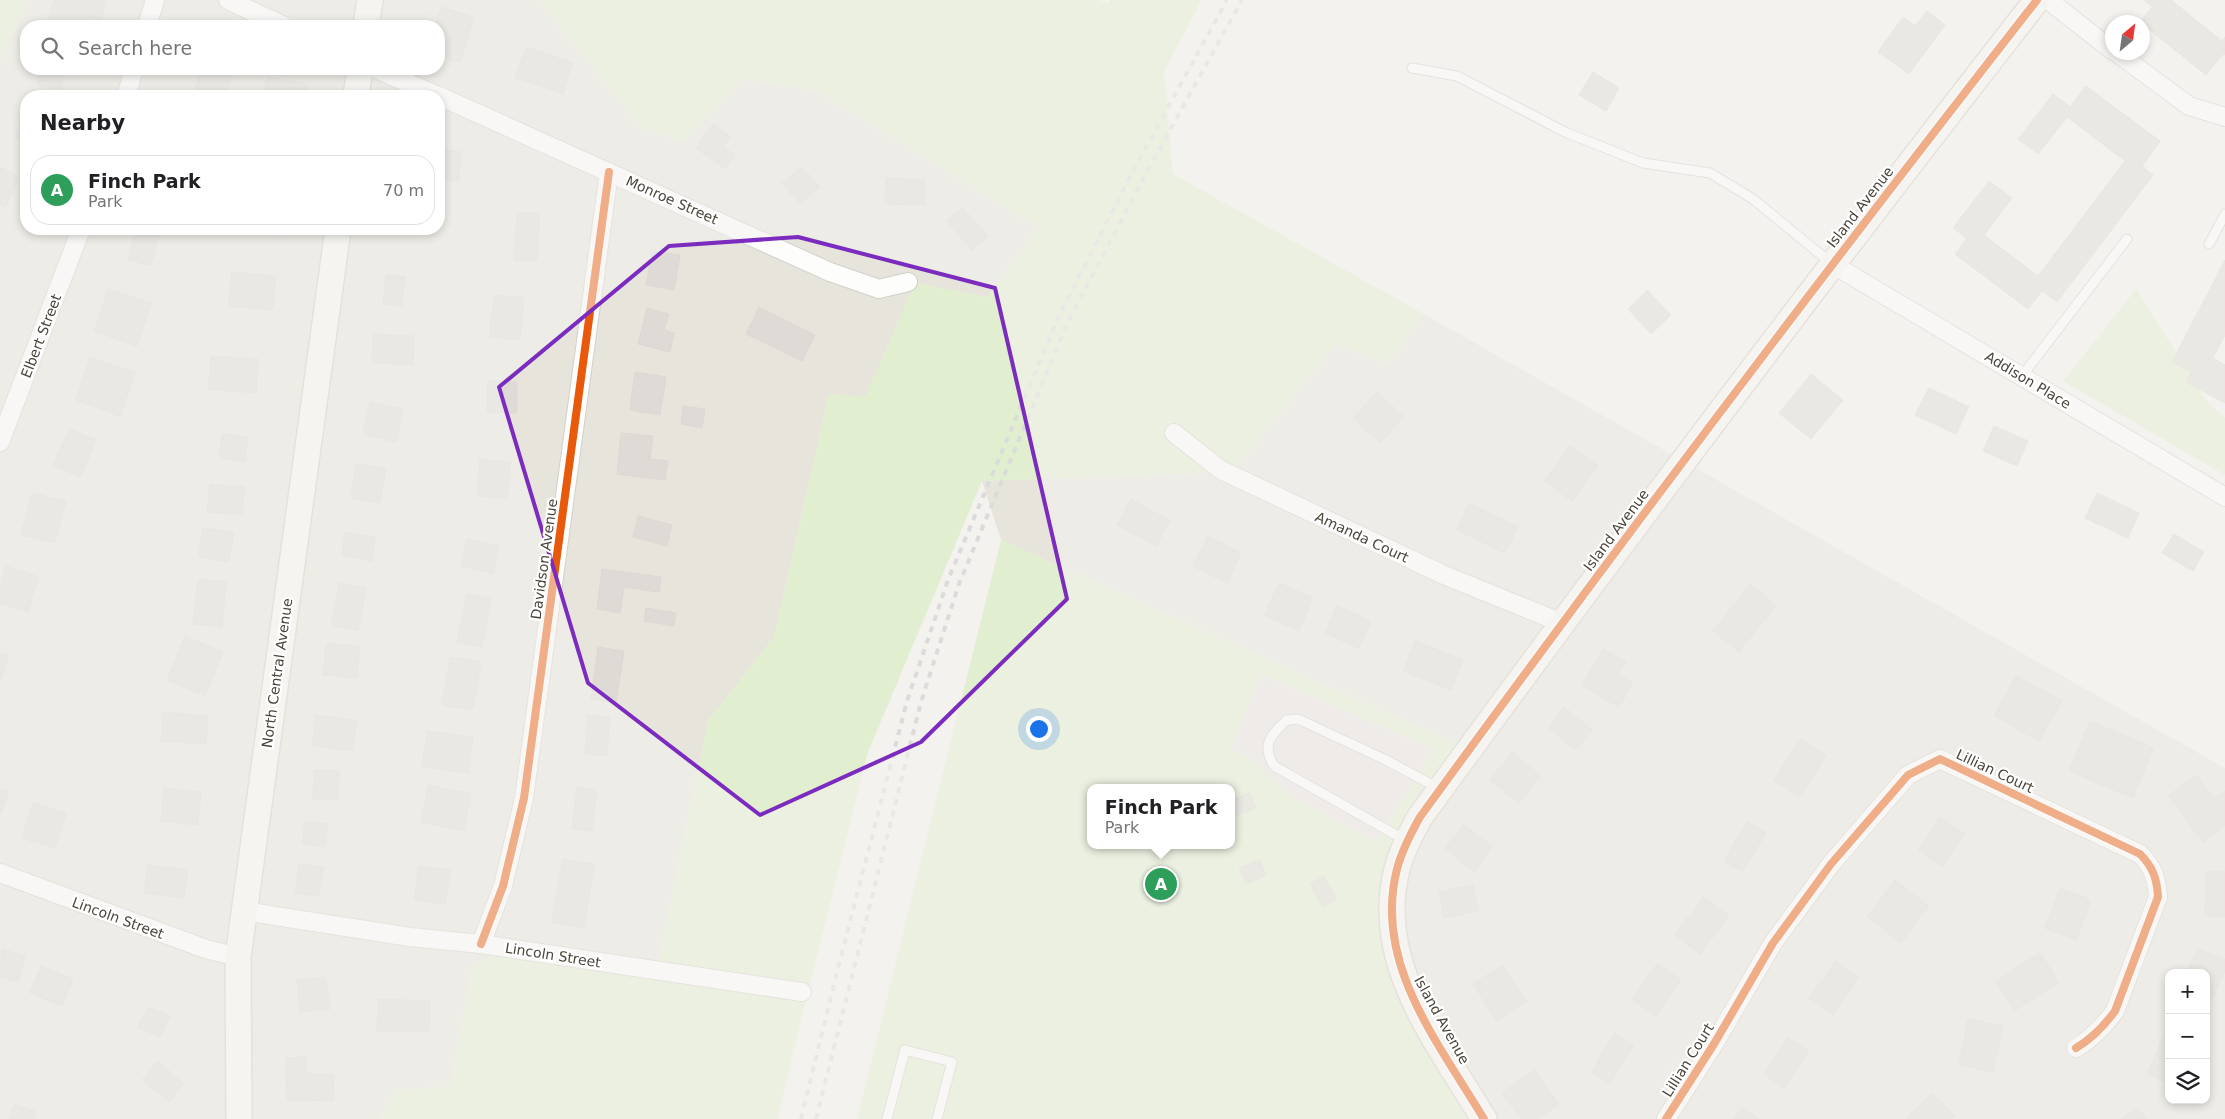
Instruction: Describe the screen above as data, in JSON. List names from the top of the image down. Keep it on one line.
{"streets":{"street":["Monroe Street","Island Avenue","Elbert Street","Addison Place","Amanda Court","Davidson Avenue","North Central Avenue","Lillian Court","Lincoln Street"]},"crossings":[["Monroe Street","Davidson Avenue"],["Island Avenue","Addison Place"],["Island Avenue","Amanda Court"],["Davidson Avenue","Lincoln Street"],["North Central Avenue","Lincoln Street"]],"north":"top right","page":{"search":"Search here","heading":"Nearby","list":[{"mark":"A","name":"Finch Park","note":"Park","value":"70 m"}],"popup":["Finch Park","Park"],"pins":"A","map_buttons":["+","−"]}}
